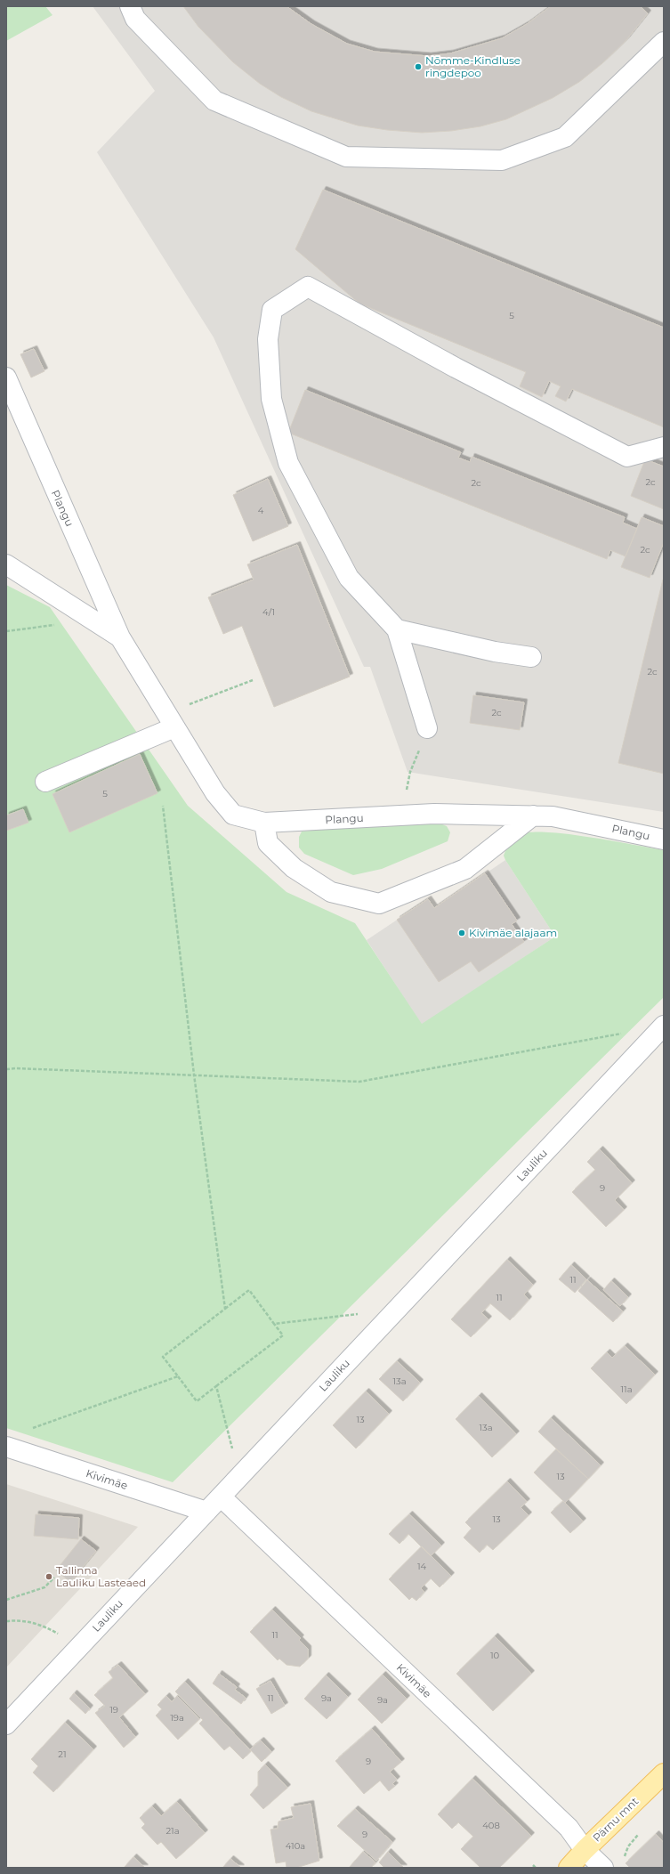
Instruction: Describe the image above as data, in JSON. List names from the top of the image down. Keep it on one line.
{"streets":{"main road":["Pärnu mnt"],"street":["Plangu","Lauliku","Kivimäe"]},"crossings":[["Lauliku","Kivimäe"],["Kivimäe","Pärnu mnt"]],"places":["Nõmme-Kindluse ringdepoo","Kivimäe alajaam","Tallinna Lauliku Lasteaed"],"house_numbers":["5","2c","2c","4","2c","4/1","2c","2c","5","9","11","11","13a","11a","13","13a","13","13","14","11","10","11","9a","9a","19","19a","21","9","408","21a","9","410a"]}
